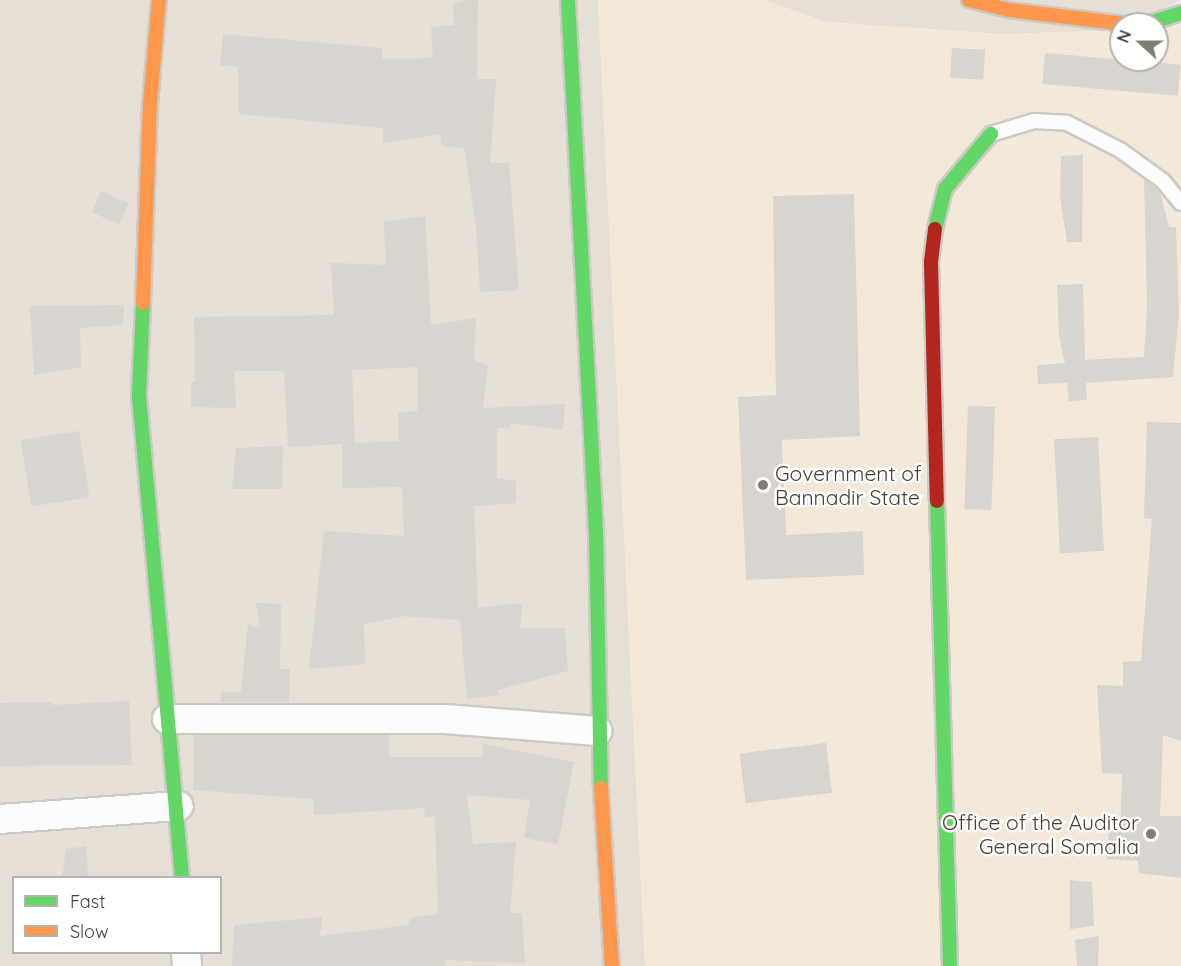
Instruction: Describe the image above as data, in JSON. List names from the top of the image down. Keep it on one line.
{"places":["Government of Bannadir State","Office of the Auditor General Somalia"],"legend":["Fast","Slow"],"north":"left"}
